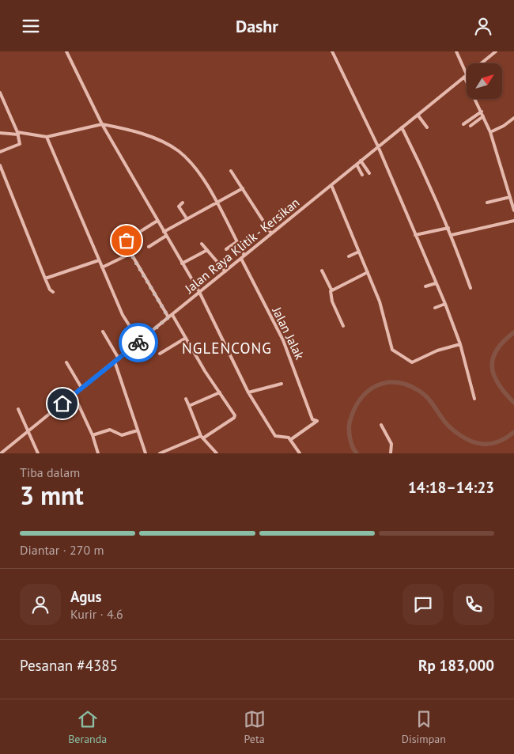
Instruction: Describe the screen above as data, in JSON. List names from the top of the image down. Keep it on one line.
{"streets":{"street":["Jalan Raya Klitik - Kersikan","Jalan Jalak"]},"crossings":[["Jalan Raya Klitik - Kersikan","Jalan Jalak"]],"districts":["NGLENCONG"],"north":"top right","page":{"header":"Dashr","heading":["3 mnt","Tiba dalam","14:18–14:23"],"panel":["Agus","Kurir · 4.6","Pesanan #4385","Rp 183,000"],"bar":"Diantar · 270 m","tabs":["Beranda","Peta","Disimpan"]}}
